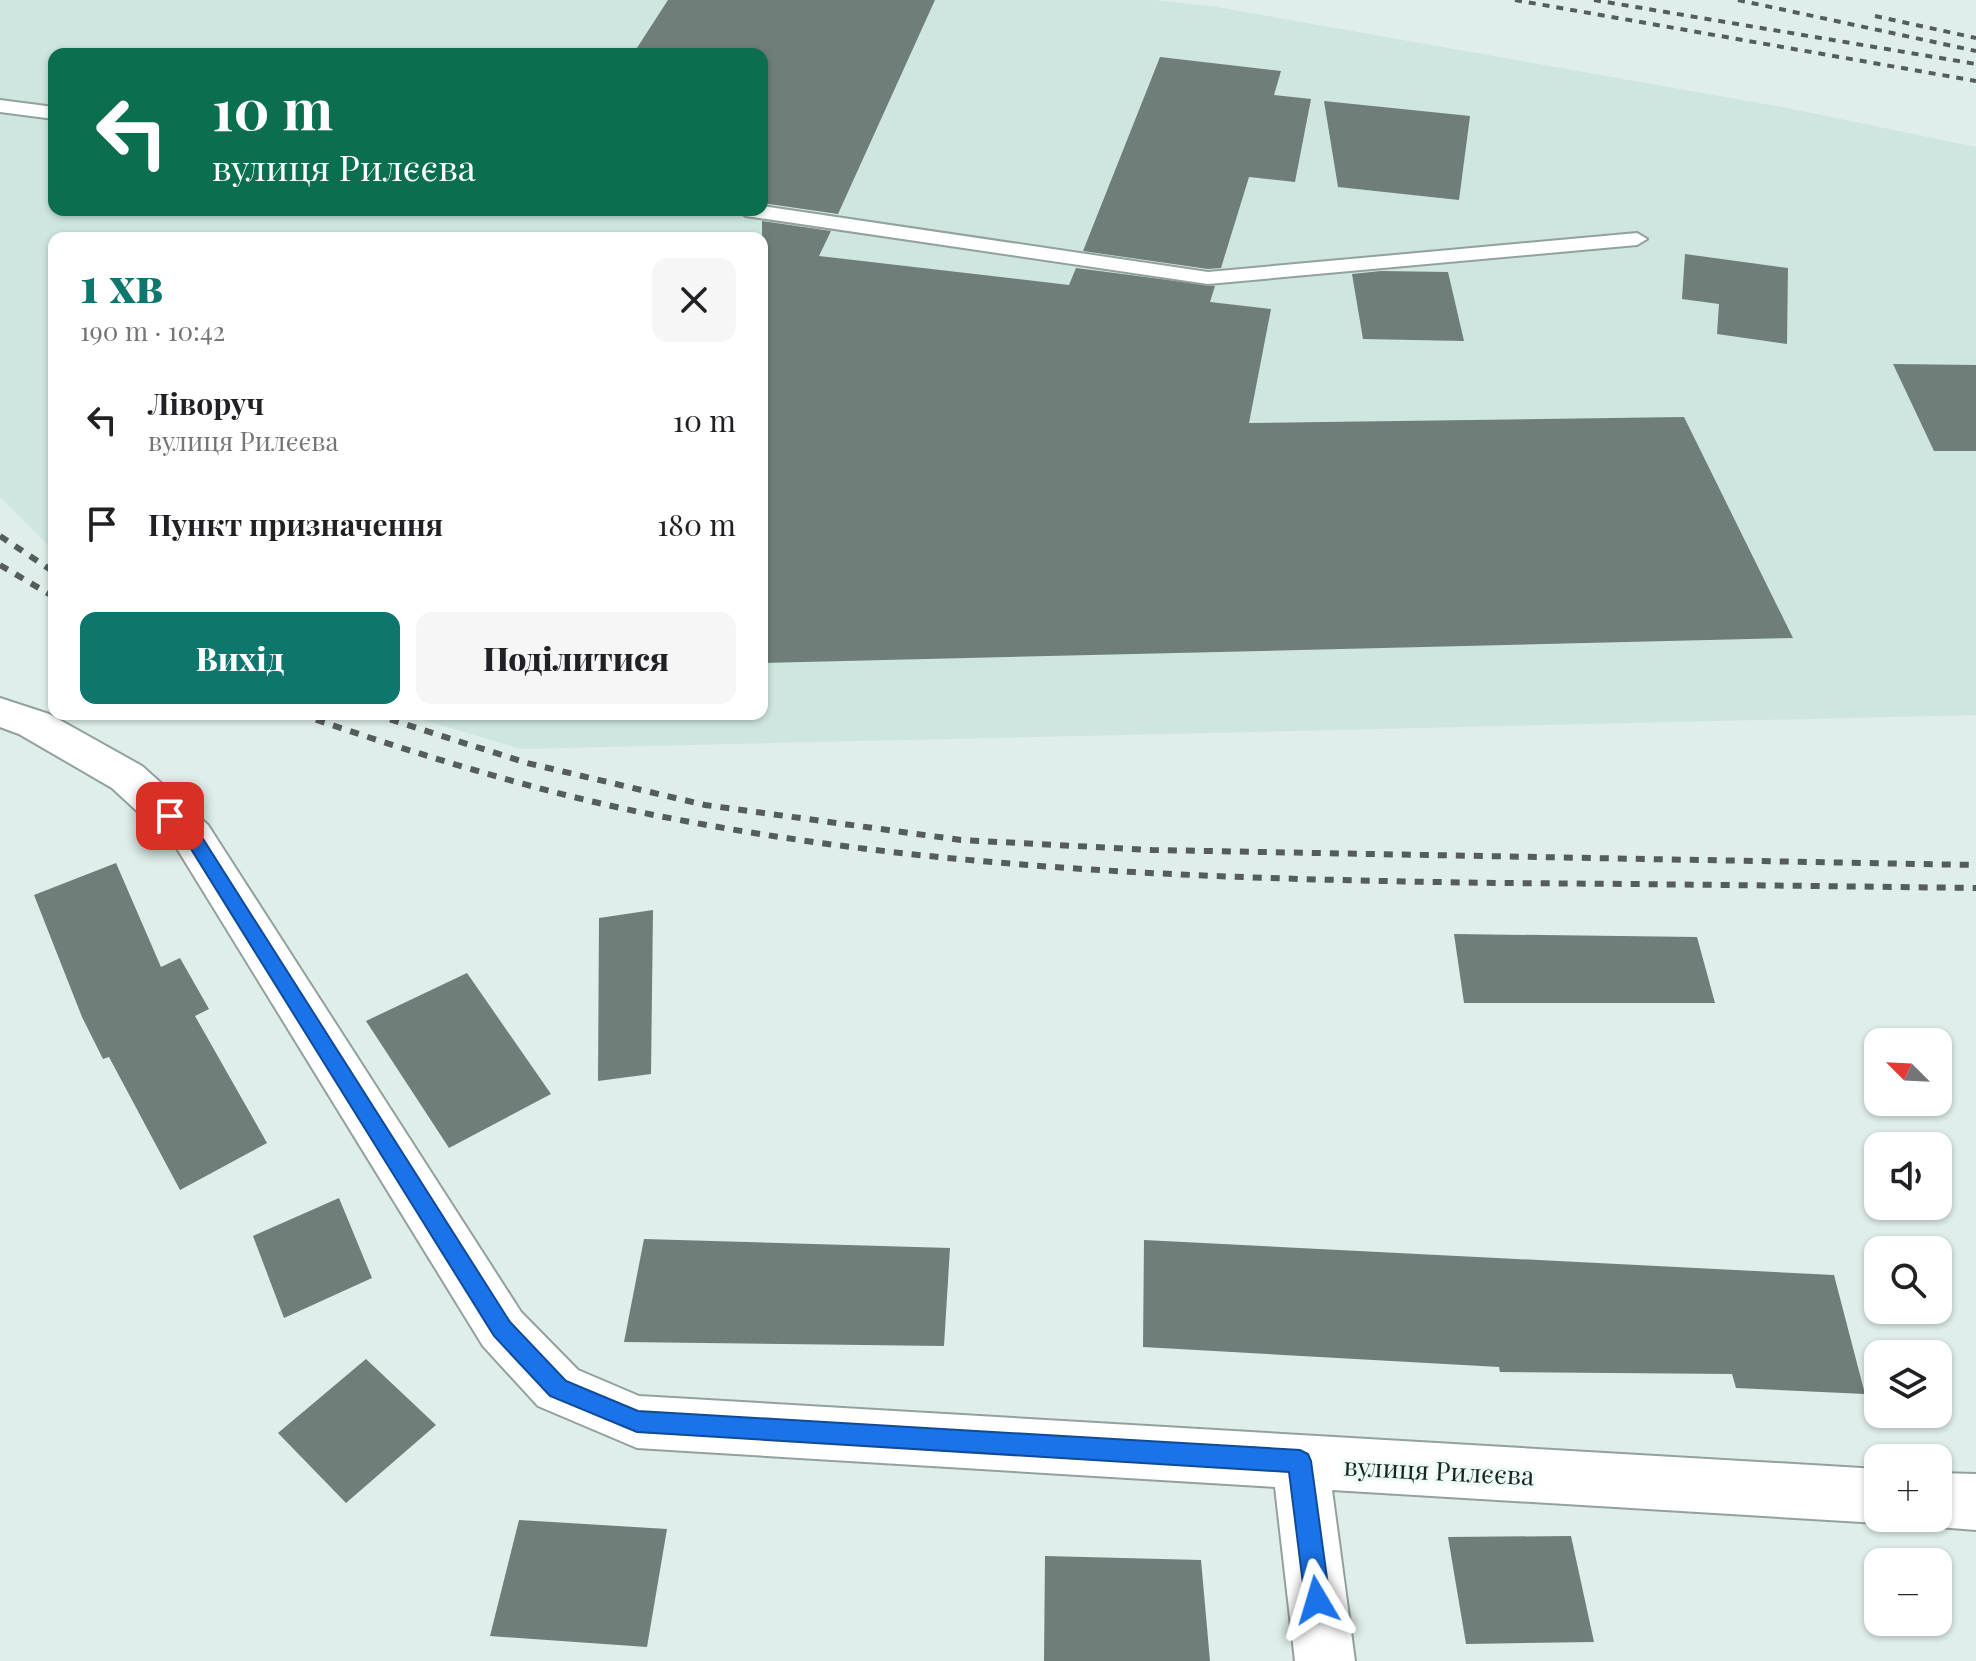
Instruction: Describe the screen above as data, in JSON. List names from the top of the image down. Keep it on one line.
{"streets":{"street":["вулиця Рилєєва"]},"north":"top left","page":{"turn":["10 m","вулиця Рилєєва"],"heading":["1 хв","190 m · 10:42"],"list":[{"name":"Ліворуч","note":"вулиця Рилєєва","value":"10 m"},{"name":"Пункт призначення","value":"180 m"}],"buttons":["Вихід","Поділитися"],"map_buttons":["+","−"]}}
